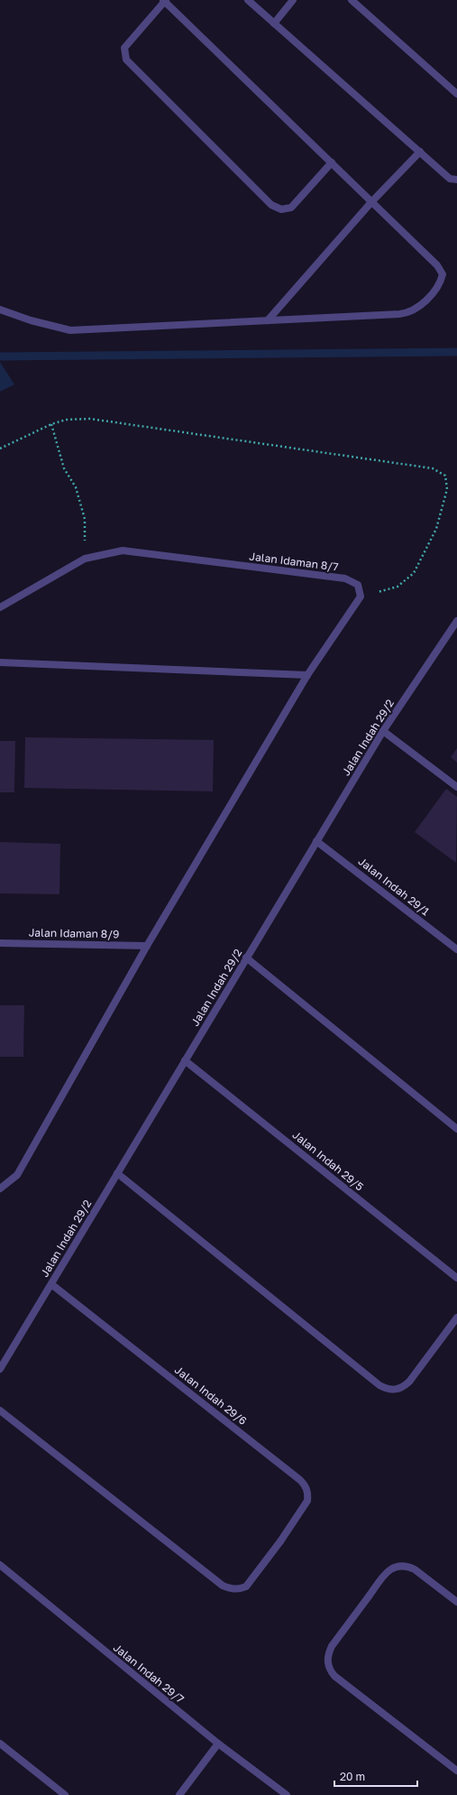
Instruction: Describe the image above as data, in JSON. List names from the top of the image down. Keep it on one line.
{"streets":{"street":["Jalan Idaman 8/7","Jalan Indah 29/2","Jalan Indah 29/1","Jalan Idaman 8/9","Jalan Indah 29/5","Jalan Indah 29/6","Jalan Indah 29/7"]},"crossings":[["Jalan Indah 29/2","Jalan Indah 29/1"],["Jalan Indah 29/2","Jalan Indah 29/5"],["Jalan Indah 29/2","Jalan Indah 29/6"]],"scale_bar":"20 m"}
